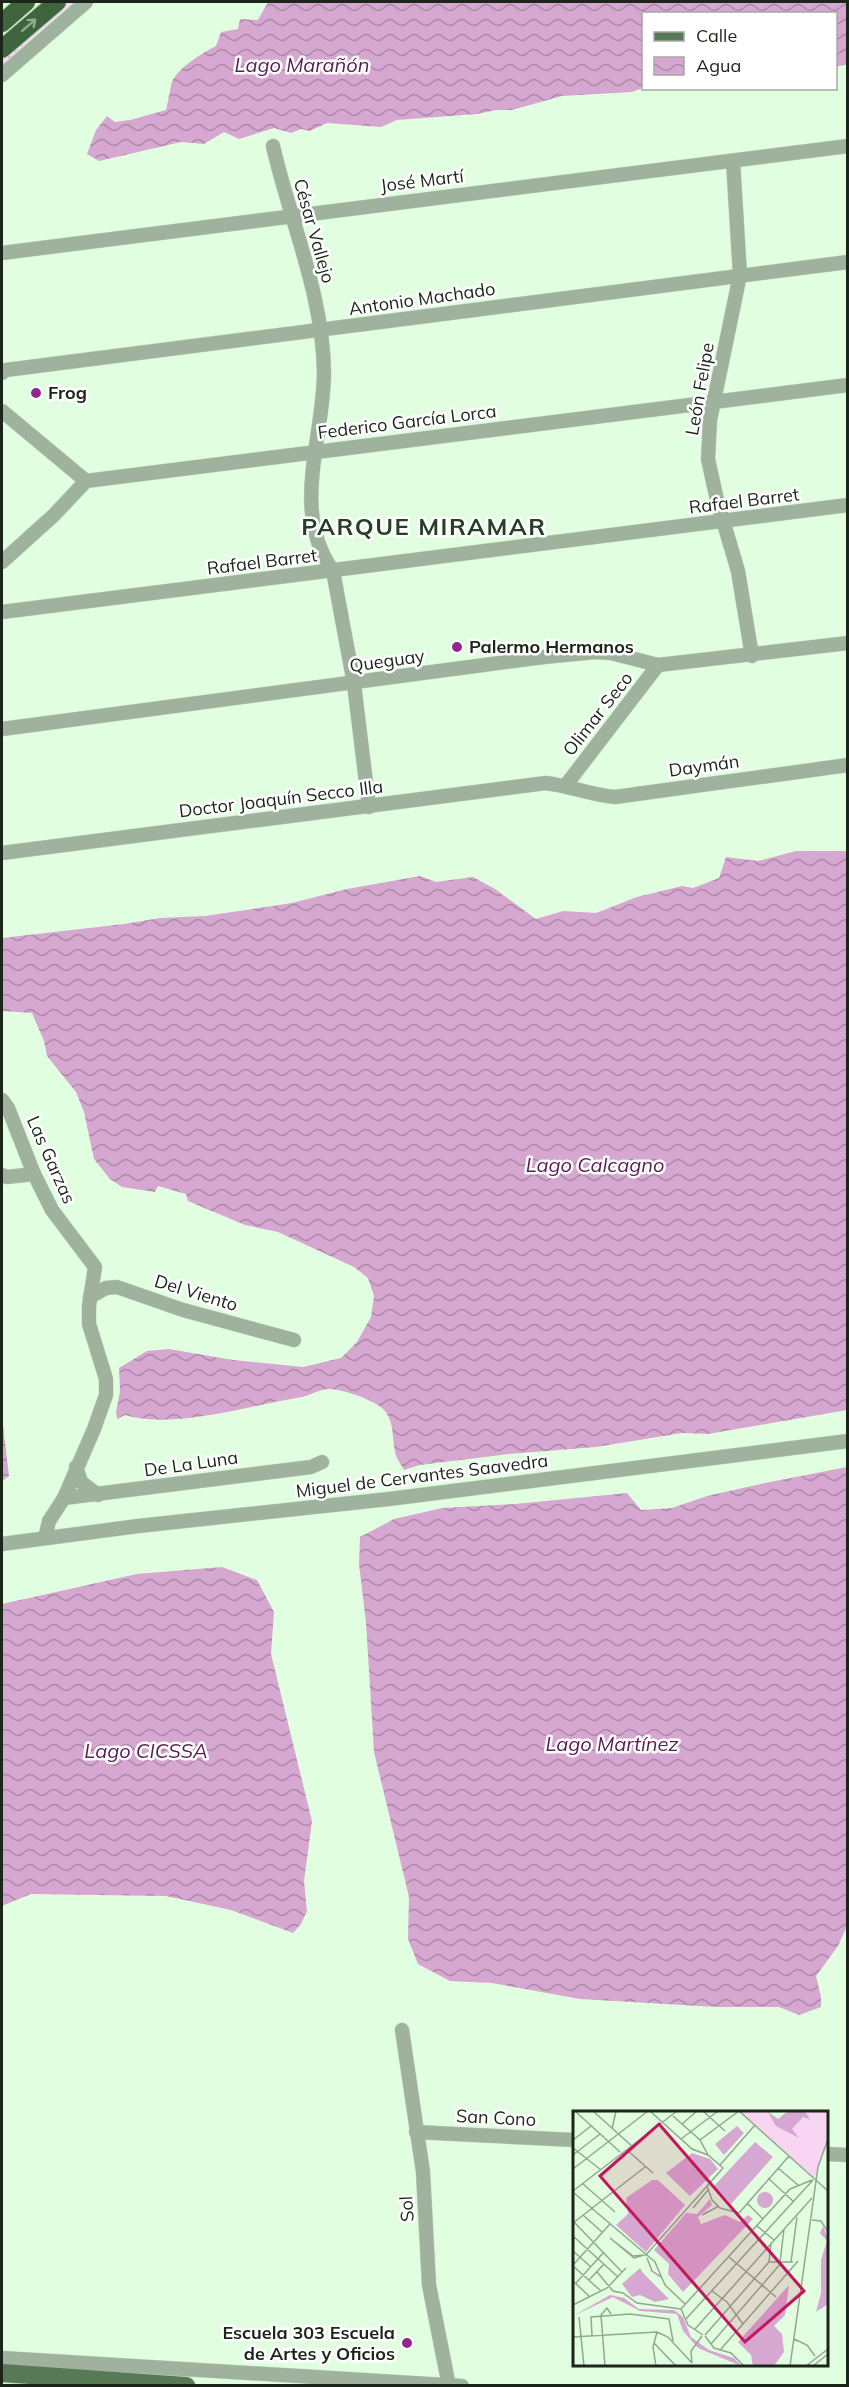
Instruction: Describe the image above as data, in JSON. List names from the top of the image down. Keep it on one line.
{"streets":{"street":["José Martí","César Vallejo","Antonio Machado","León Felipe","Federico García Lorca","Rafael Barret","Queguay","Olimar Seco","Daymán","Doctor Joaquín Secco Illa","Las Garzas","Del Viento","De La Luna","Miguel de Cervantes Saavedra","San Cono","Sol"]},"crossings":[["José Martí","César Vallejo"],["José Martí","León Felipe"],["César Vallejo","Antonio Machado"],["César Vallejo","Federico García Lorca"],["César Vallejo","Rafael Barret"],["César Vallejo","Queguay"],["César Vallejo","Doctor Joaquín Secco Illa"],["Antonio Machado","León Felipe"],["León Felipe","Federico García Lorca"],["León Felipe","Rafael Barret"],["León Felipe","Queguay"],["Queguay","Olimar Seco"],["Olimar Seco","Daymán"],["Olimar Seco","Doctor Joaquín Secco Illa"],["Daymán","Doctor Joaquín Secco Illa"],["Las Garzas","Del Viento"],["San Cono","Sol"]],"districts":["PARQUE MIRAMAR"],"water":["Lago Marañón","Lago Calcagno","Lago Martínez","Lago CICSSA"],"places":["Frog","Palermo Hermanos","Escuela 303 Escuela de Artes y Oficios"],"legend":["Calle","Agua"]}
